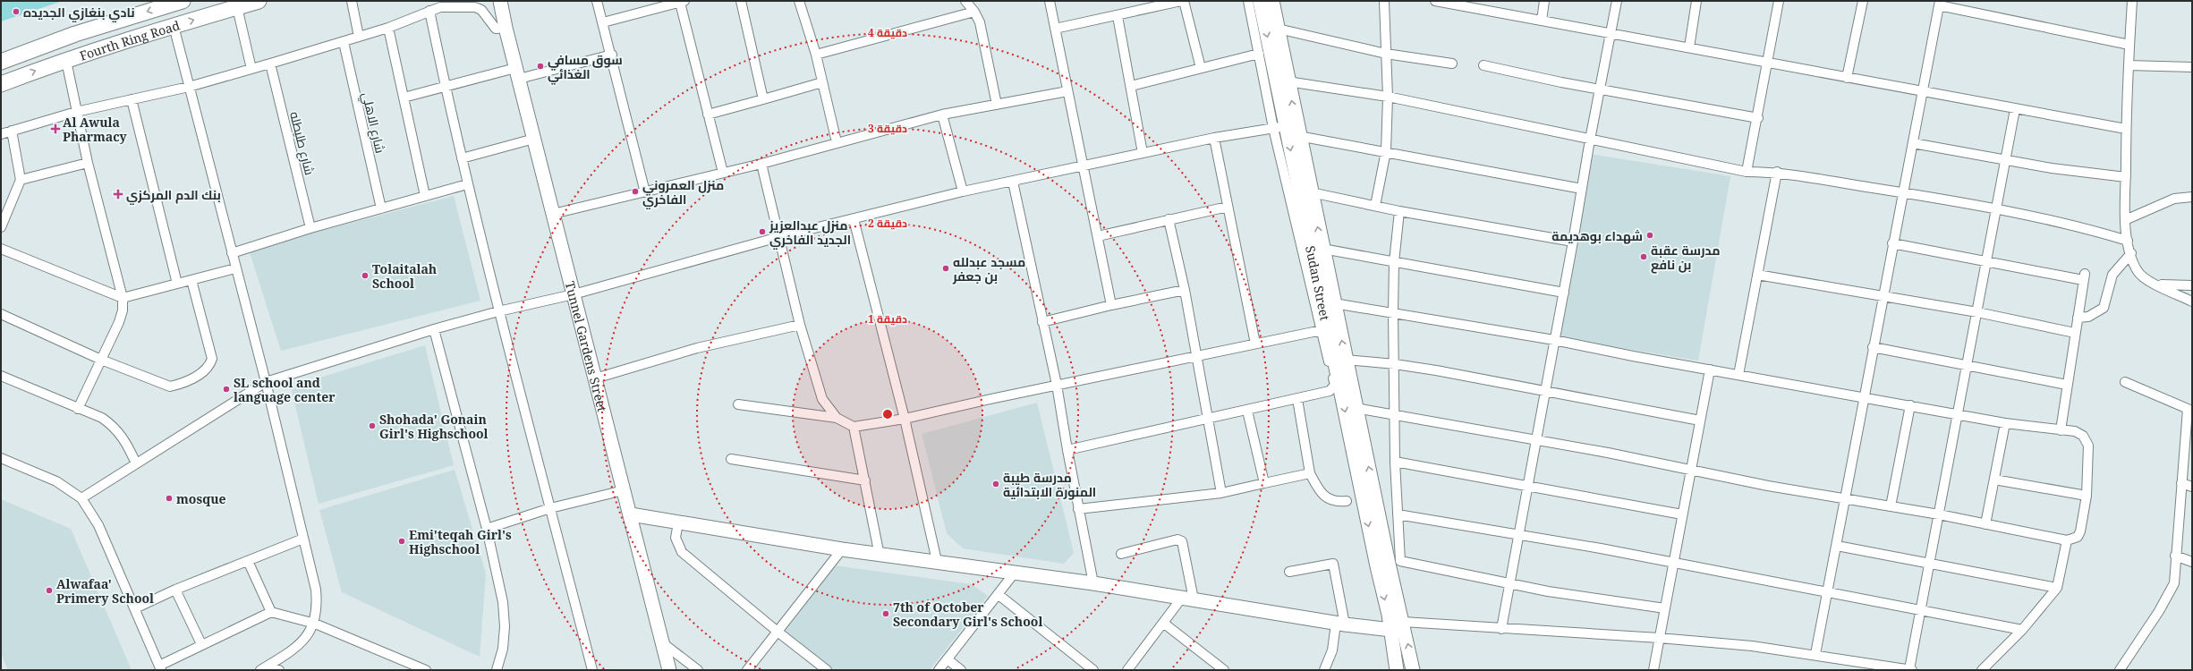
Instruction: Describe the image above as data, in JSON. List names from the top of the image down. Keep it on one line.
{"streets":{"main road":["Fourth Ring Road","Sudan Street","Tunnel Gardens Street"],"street":["شارع الاهلي","شارع طليطله"]},"places":{"other":["نادي بنغازي الجديده","سوق مسافي الغذائي","منزل العمروني الفاخري","منزل عبدالعزيز الجديد الفاخري","شهداء بوهديمة","مدرسة عقبة بن نافع","مسجد عبدلله بن جعفر","Tolaitalah School","SL school and language center","Shohada' Gonain Girl's Highschool","مدرسة طيبة المنورة الابتدائية","mosque","Emi'teqah Girl's Highschool","Alwafaa' Primery School","7th of October Secondary Girl's School"],"health":["Al Awula Pharmacy","بنك الدم المركزي"]},"rings":["4 دقيقة","3 دقيقة","2 دقيقة","1 دقيقة"]}
